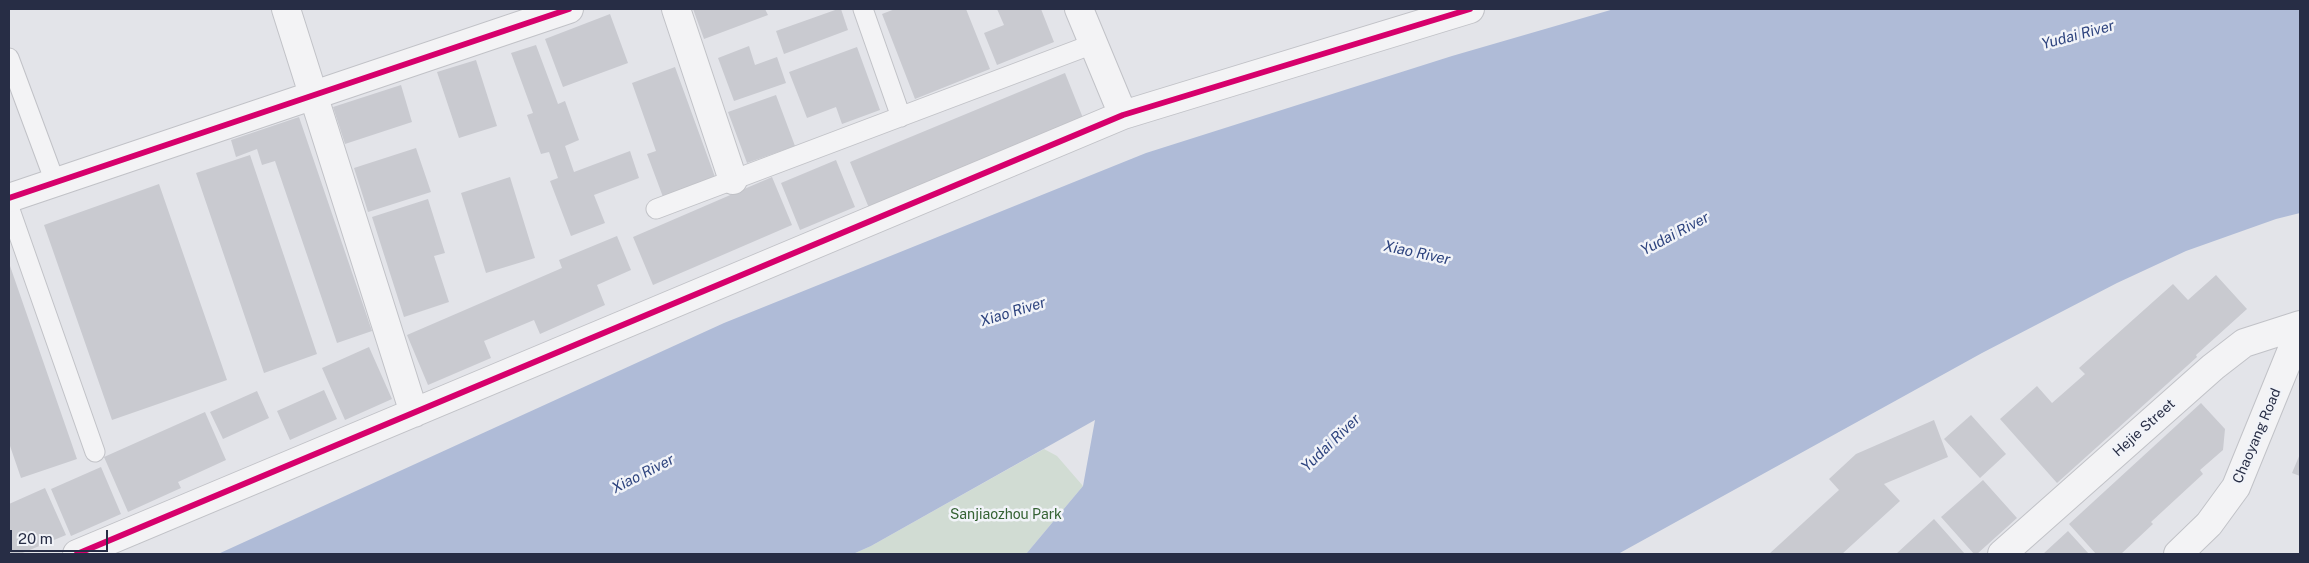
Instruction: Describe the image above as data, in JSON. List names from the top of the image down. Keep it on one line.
{"streets":{"street":["Hejie Street","Chaoyang Road"]},"water":["Yudai River","Xiao River"],"parks":["Sanjiaozhou Park"],"scale_bar":"20 m"}
